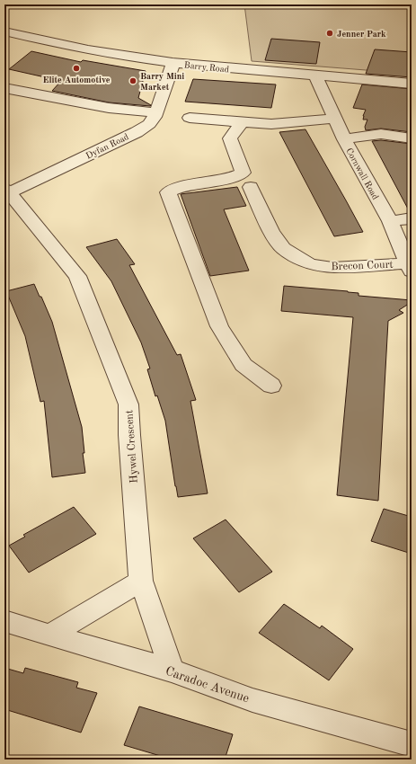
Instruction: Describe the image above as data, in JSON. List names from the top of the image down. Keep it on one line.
{"streets":{"street":["Barry Road","Dyfan Road","Cornwall Road","Brecon Court","Hywel Crescent","Caradoc Avenue"]},"crossings":[["Barry Road","Dyfan Road"],["Barry Road","Cornwall Road"],["Dyfan Road","Hywel Crescent"],["Cornwall Road","Brecon Court"],["Hywel Crescent","Caradoc Avenue"]],"places":["Jenner Park","Elite Automotive","Barry Mini Market"]}
